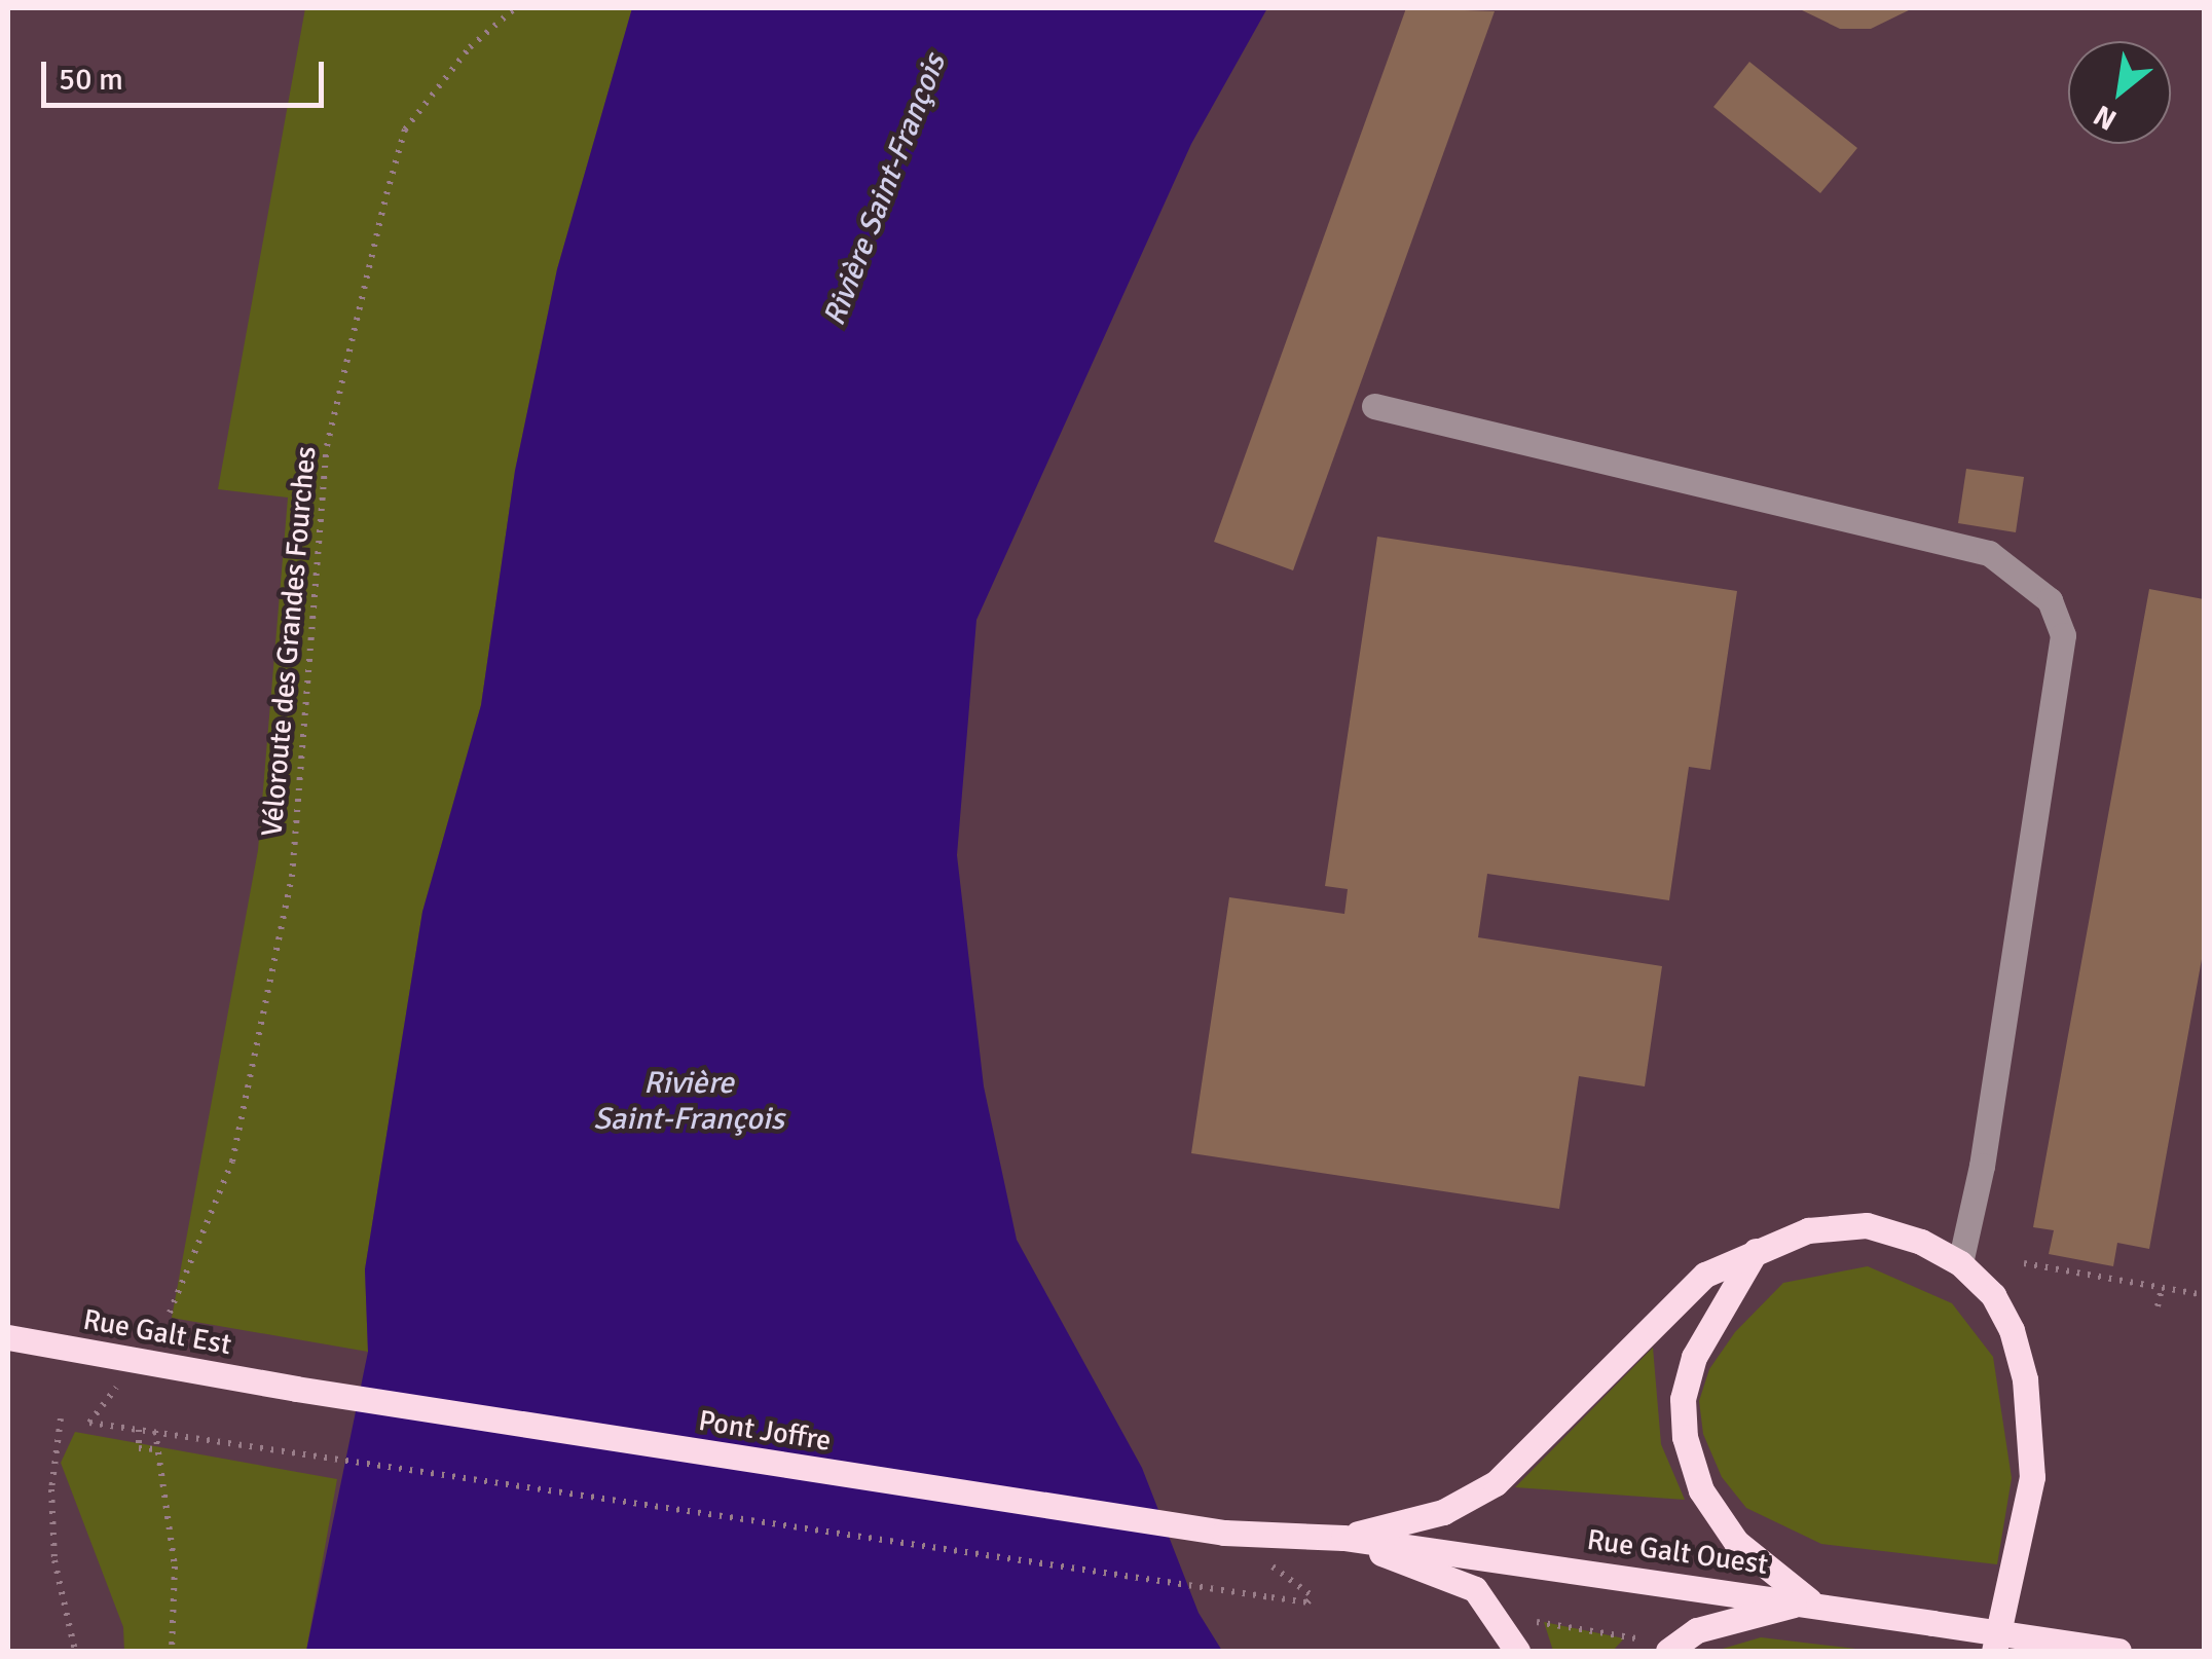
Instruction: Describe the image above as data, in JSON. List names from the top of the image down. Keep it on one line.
{"streets":{"main road":["Rue Galt Est","Pont Joffre","Rue Galt Ouest"],"path":["Véloroute des Grandes Fourches"]},"crossings":[["Rue Galt Est","Pont Joffre"],["Pont Joffre","Rue Galt Ouest"]],"water":["Rivière Saint-François"],"scale_bar":"50 m","north":"bottom left"}
